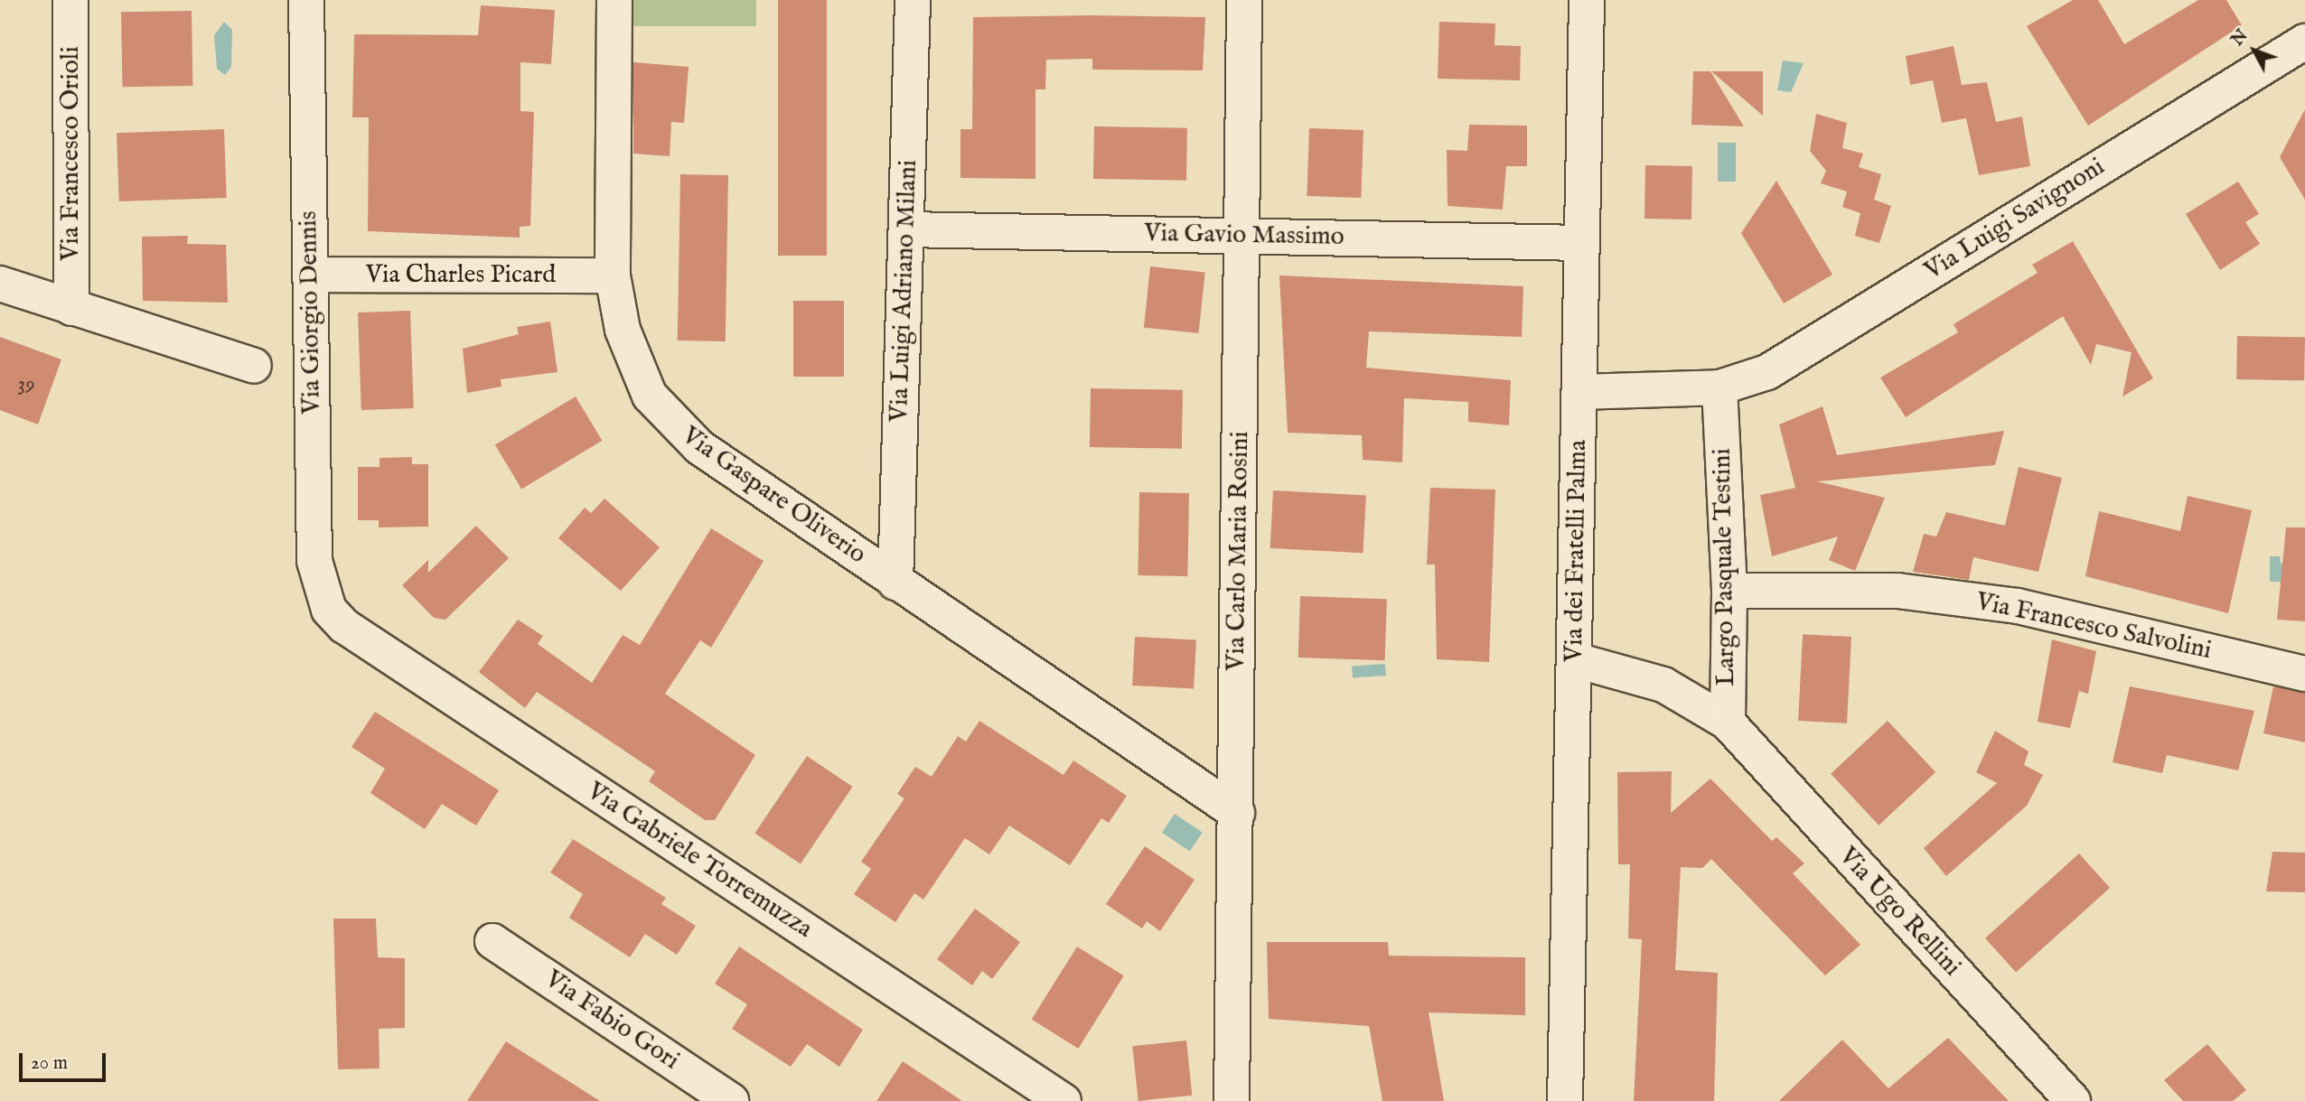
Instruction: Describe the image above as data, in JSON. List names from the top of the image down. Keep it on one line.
{"streets":{"street":["Via Francesco Orioli","Via Luigi Savignoni","Via Gavio Massimo","Via Charles Picard","Via Luigi Adriano Milani","Via Giorgio Dennis","Via Gaspare Oliverio","Via Carlo Maria Rosini","Via dei Fratelli Palma","Largo Pasquale Testini","Via Francesco Salvolini","Via Gabriele Torremuzza","Via Ugo Rellini","Via Fabio Gori"]},"crossings":[["Via Luigi Savignoni","Largo Pasquale Testini"],["Via Gavio Massimo","Via Luigi Adriano Milani"],["Via Gavio Massimo","Via Carlo Maria Rosini"],["Via Gavio Massimo","Via dei Fratelli Palma"],["Via Charles Picard","Via Giorgio Dennis"],["Via Charles Picard","Via Gaspare Oliverio"],["Via Luigi Adriano Milani","Via Gaspare Oliverio"],["Via Giorgio Dennis","Via Gabriele Torremuzza"],["Via Gaspare Oliverio","Via Carlo Maria Rosini"],["Via dei Fratelli Palma","Largo Pasquale Testini"],["Largo Pasquale Testini","Via Francesco Salvolini"],["Largo Pasquale Testini","Via Ugo Rellini"]],"house_numbers":["39"],"scale_bar":"20 m","north":"top left"}
